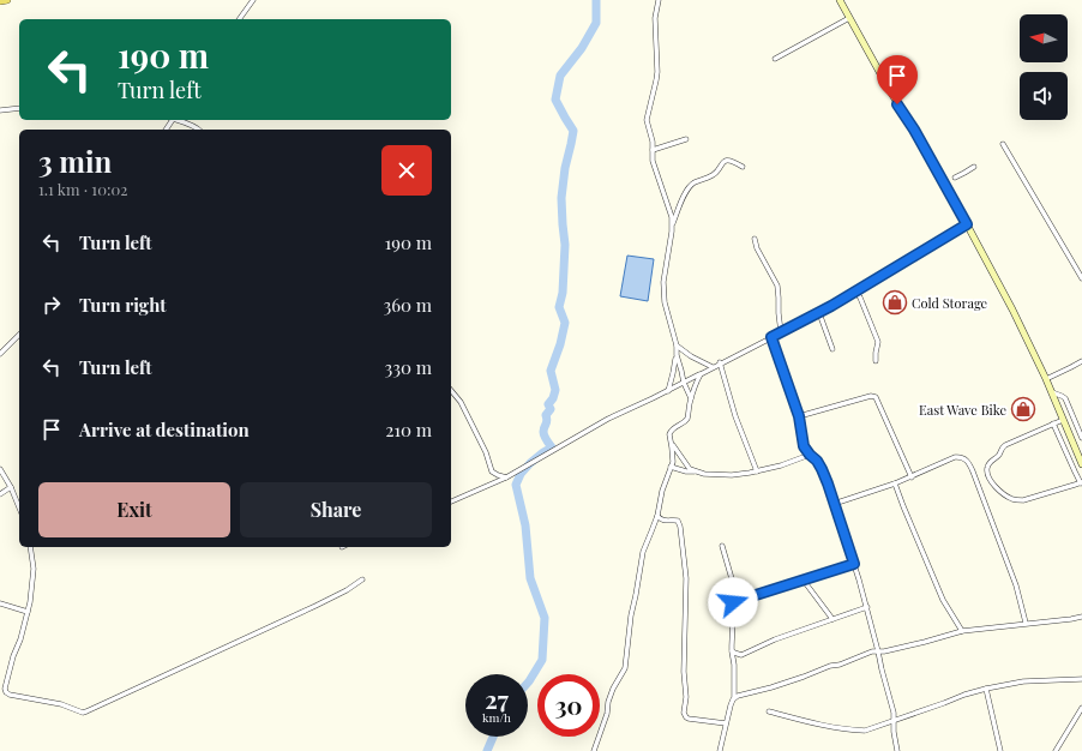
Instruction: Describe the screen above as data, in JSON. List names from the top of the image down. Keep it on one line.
{"places":{"shop":["Cold Storage","East Wave Bike"]},"north":"left","page":{"turn":["190 m","Turn left"],"heading":["3 min","1.1 km · 10:02"],"list":[{"name":"Turn left","value":"190 m"},{"name":"Turn right","value":"360 m"},{"name":"Turn left","value":"330 m"},{"name":"Arrive at destination","value":"210 m"}],"buttons":["Exit","Share"],"speed":"27 km/h","limit":"30"}}
